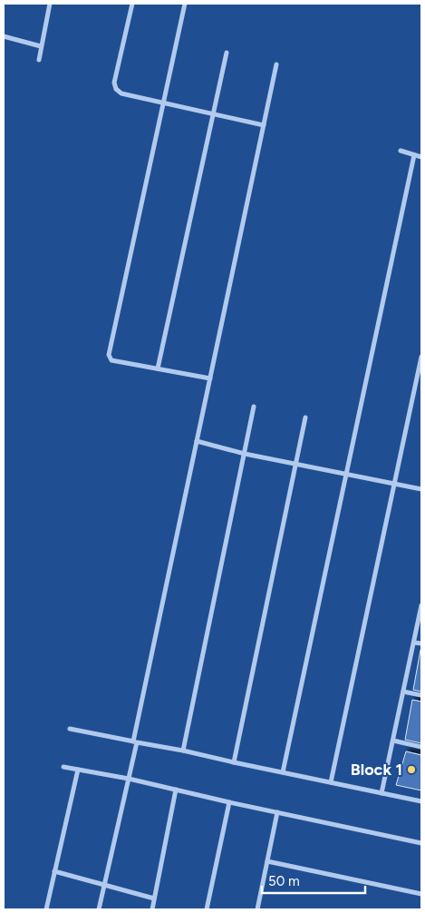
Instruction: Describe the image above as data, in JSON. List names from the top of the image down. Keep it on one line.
{"places":["Block 1"],"scale_bar":"50 m"}
